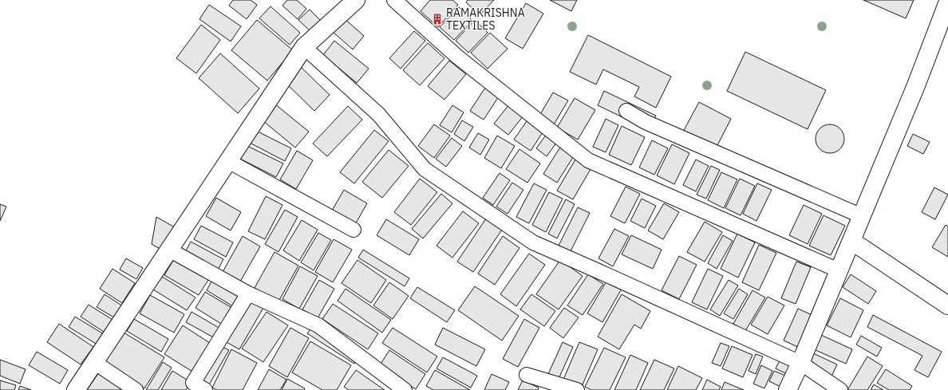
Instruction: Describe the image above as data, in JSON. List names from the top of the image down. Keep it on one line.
{"places":{"building":["RAMAKRISHNA TEXTILES"]}}
